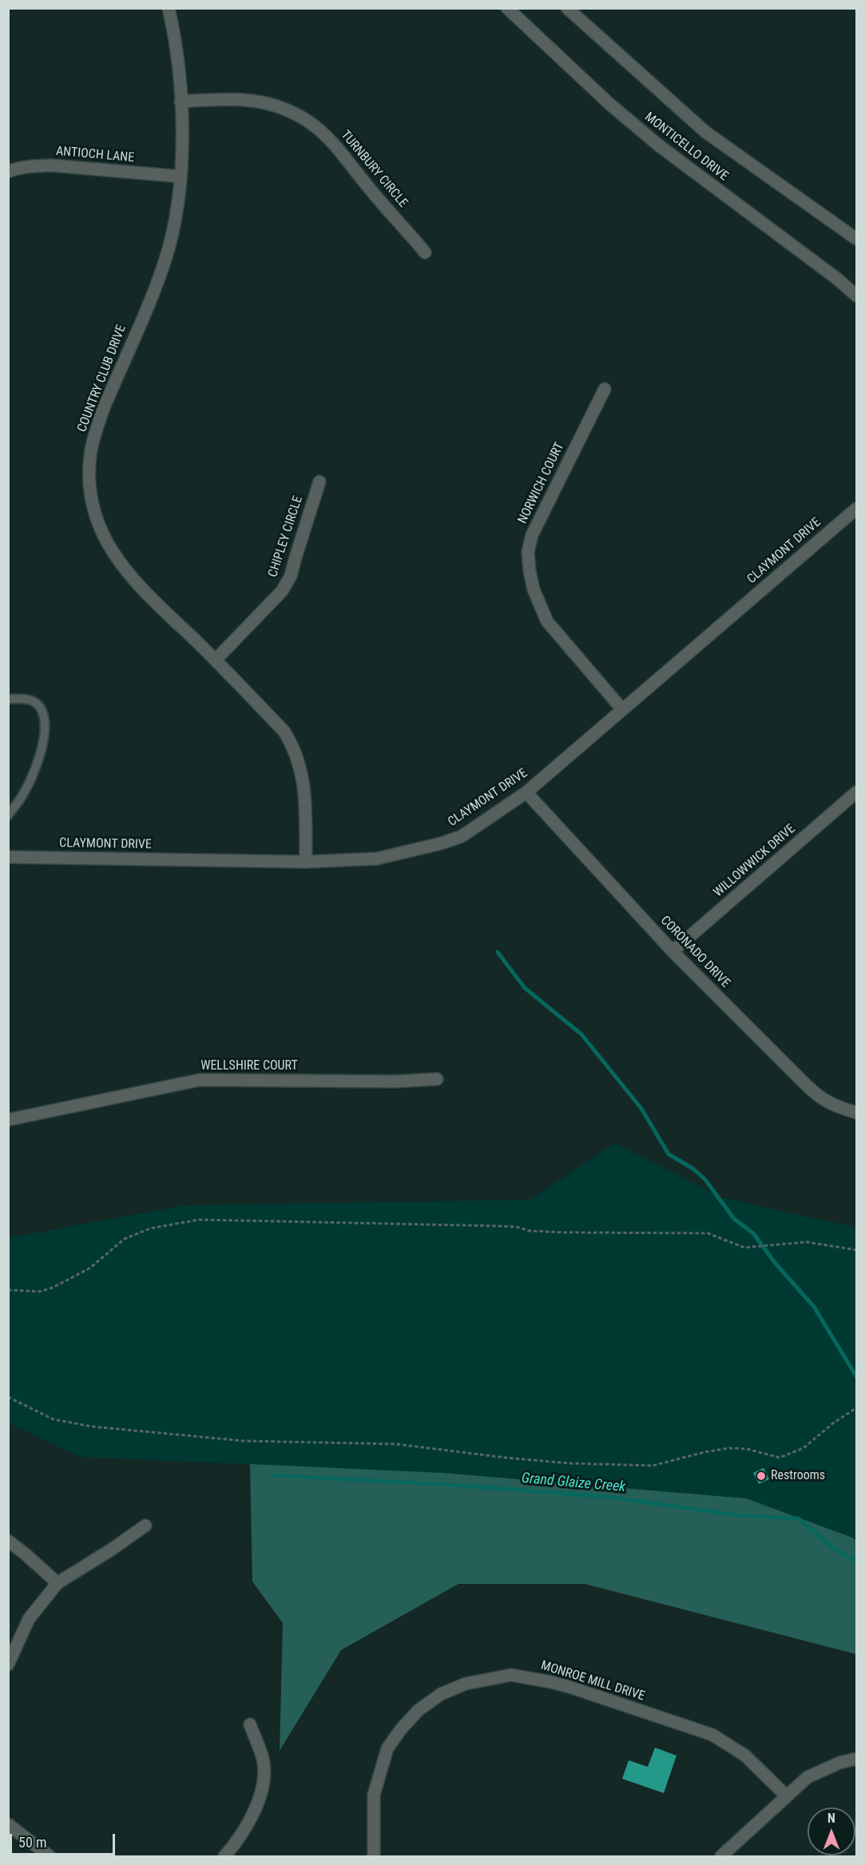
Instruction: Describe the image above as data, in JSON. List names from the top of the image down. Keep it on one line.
{"streets":{"street":["MONTICELLO DRIVE","ANTIOCH LANE","TURNBURY CIRCLE","COUNTRY CLUB DRIVE","NORWICH COURT","CHIPLEY CIRCLE","CLAYMONT DRIVE","WILLOWWICK DRIVE","CORONADO DRIVE","WELLSHIRE COURT","MONROE MILL DRIVE"]},"crossings":[["ANTIOCH LANE","COUNTRY CLUB DRIVE"],["TURNBURY CIRCLE","COUNTRY CLUB DRIVE"],["COUNTRY CLUB DRIVE","CHIPLEY CIRCLE"],["COUNTRY CLUB DRIVE","CLAYMONT DRIVE"],["NORWICH COURT","CLAYMONT DRIVE"],["CLAYMONT DRIVE","CORONADO DRIVE"],["WILLOWWICK DRIVE","CORONADO DRIVE"]],"water":["Grand Glaize Creek"],"places":["Restrooms"],"scale_bar":"50 m","north":"top"}
